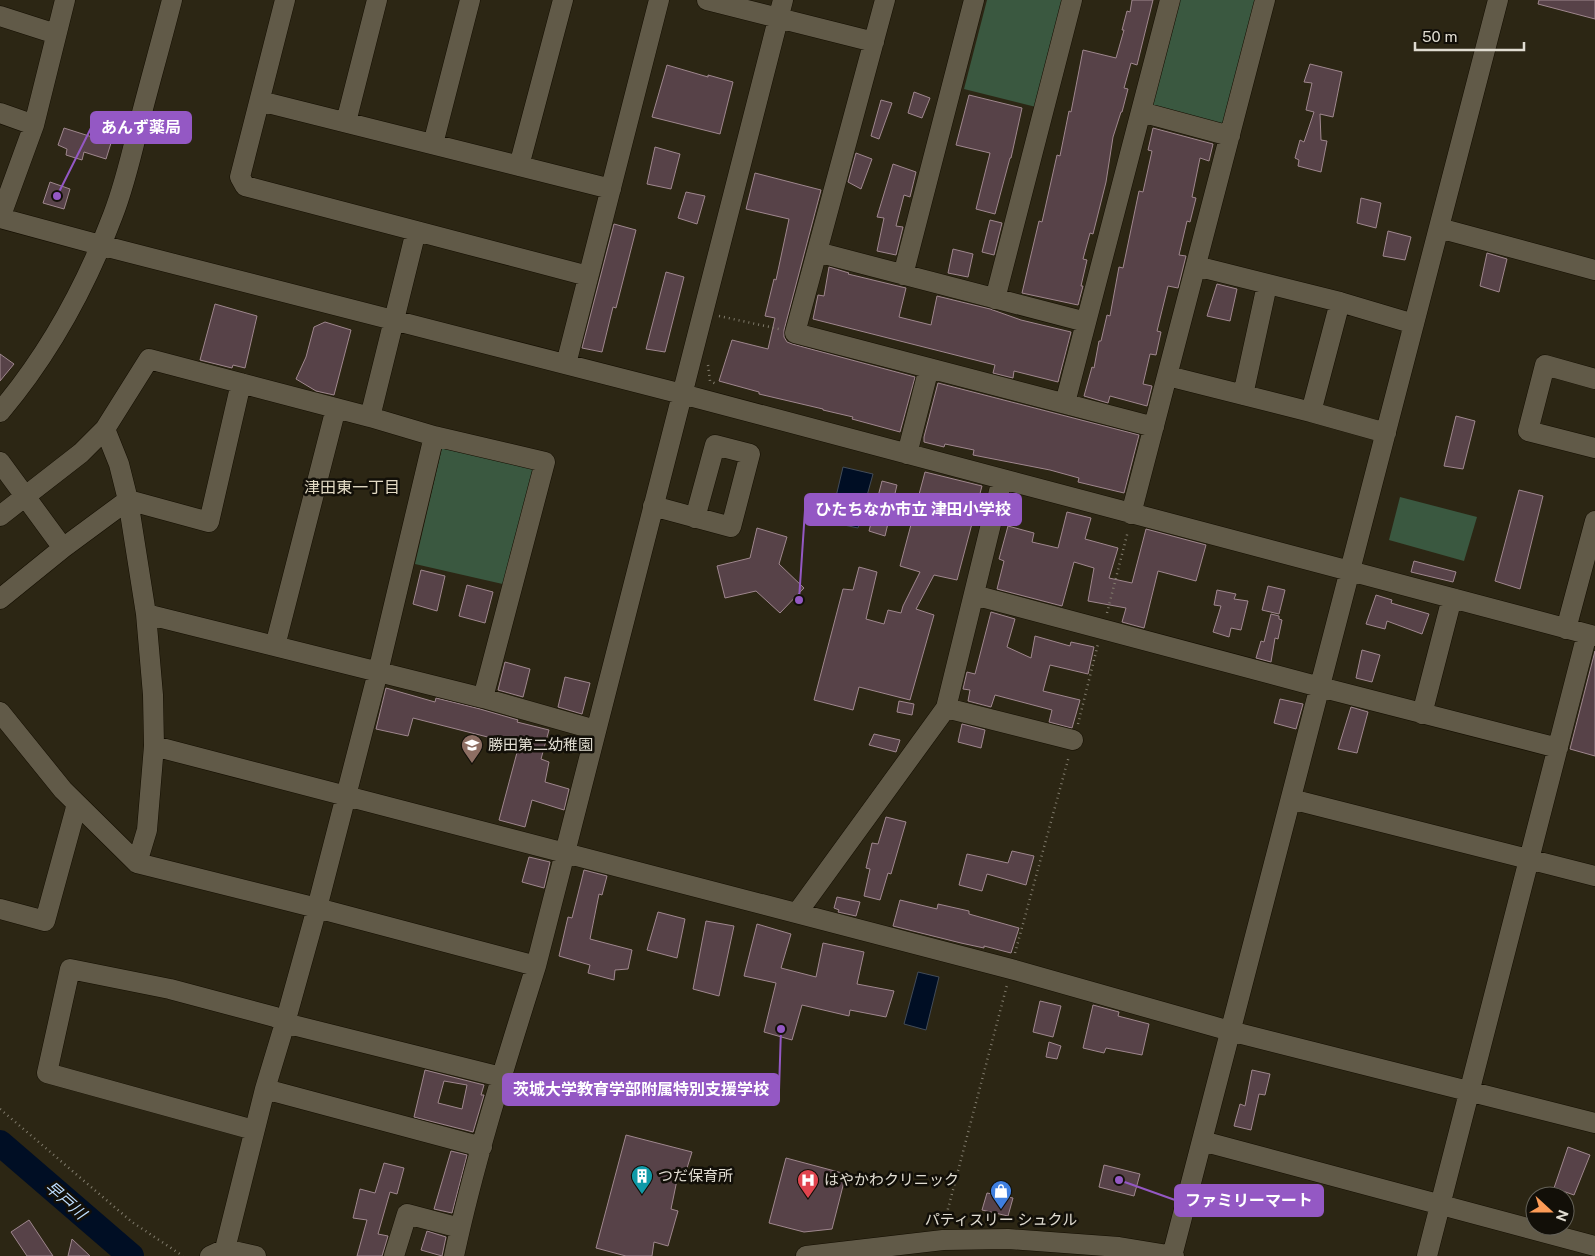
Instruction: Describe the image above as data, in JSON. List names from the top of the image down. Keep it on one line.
{"districts":["津田東一丁目"],"water":["早戸川"],"places":{"other":["あんず薬局","ひたちなか市立 津田小学校","茨城大学教育学部附属特別支援学校","ファミリーマート"],"school or university":["勝田第二幼稚園"],"building":["つだ保育所"],"hospital":["はやかわクリニック"],"shop":["パティスリー シュクル"]},"scale_bar":"50 m","north":"right"}
